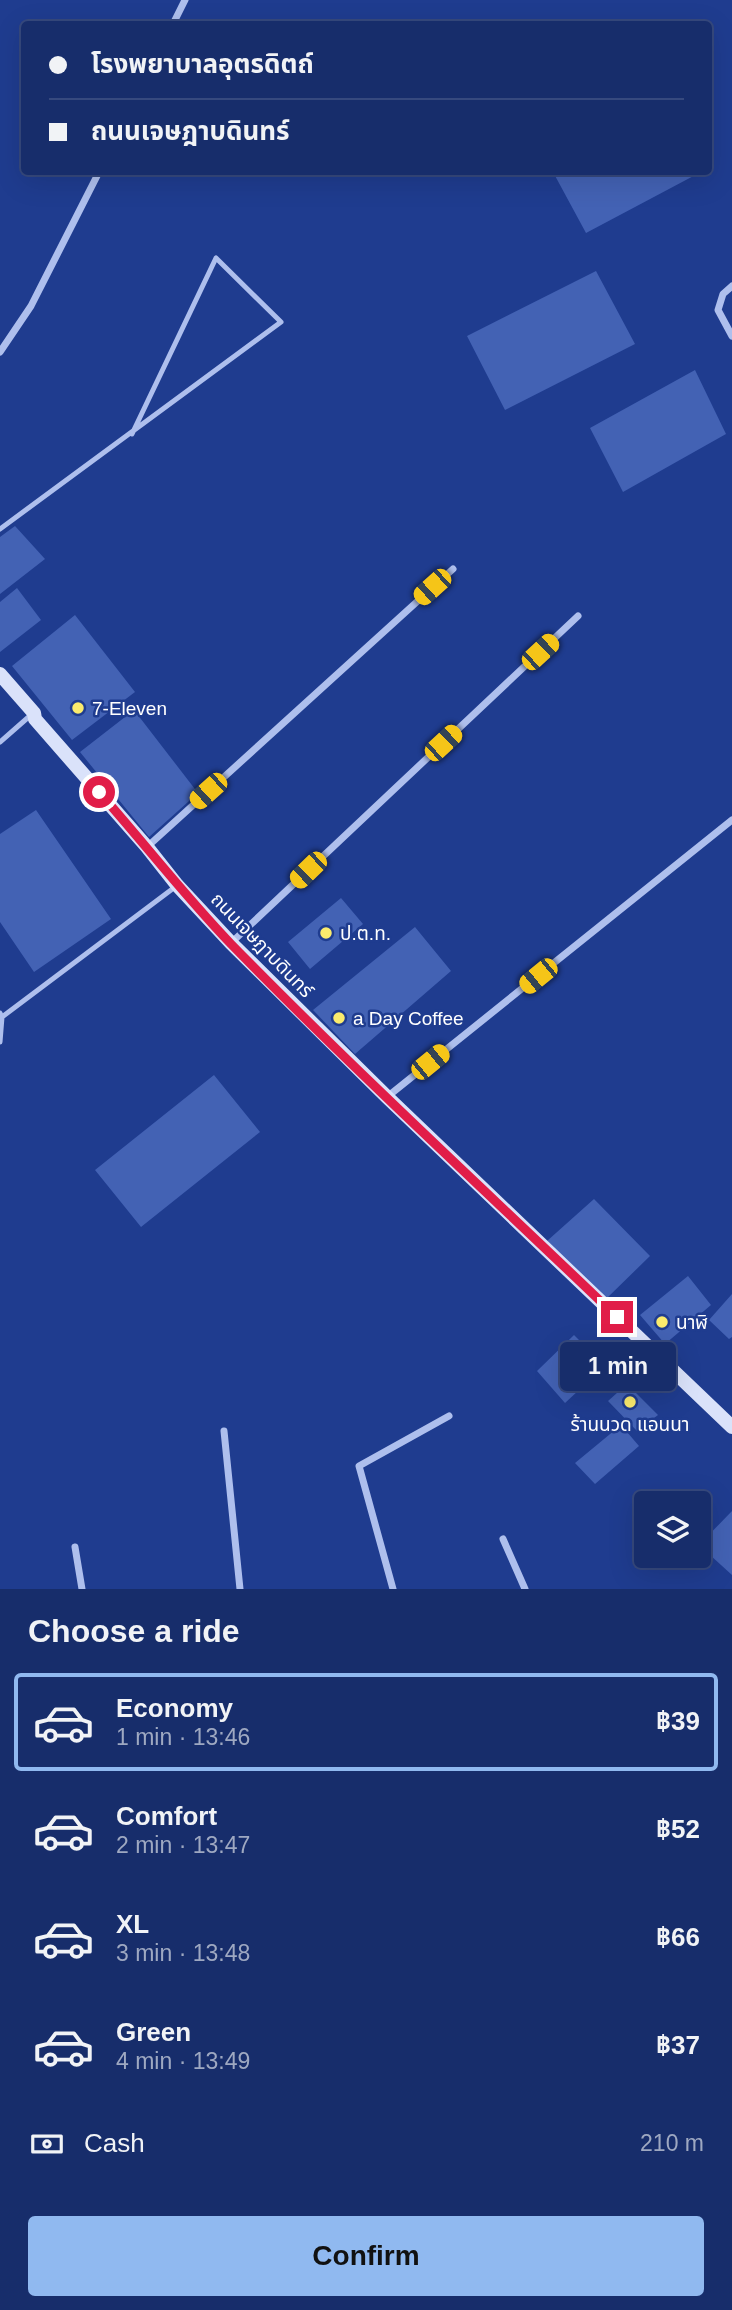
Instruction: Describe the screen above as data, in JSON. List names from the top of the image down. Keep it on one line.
{"streets":{"street":["ถนนเจษฎาบดินทร์"]},"places":["7-Eleven","ป.ต.ท.","a Day Coffee","นาฬิ","ร้านนวด แอนนา"],"page":{"banner":["โรงพยาบาลอุตรดิตถ์","ถนนเจษฎาบดินทร์"],"bubble":"1 min","heading":"Choose a ride","list":[{"name":"Economy","note":"1 min · 13:46","value":"฿39"},{"name":"Comfort","note":"2 min · 13:47","value":"฿52"},{"name":"XL","note":"3 min · 13:48","value":"฿66"},{"name":"Green","note":"4 min · 13:49","value":"฿37"}],"pay":["Cash","210 m"],"buttons":"Confirm"}}
